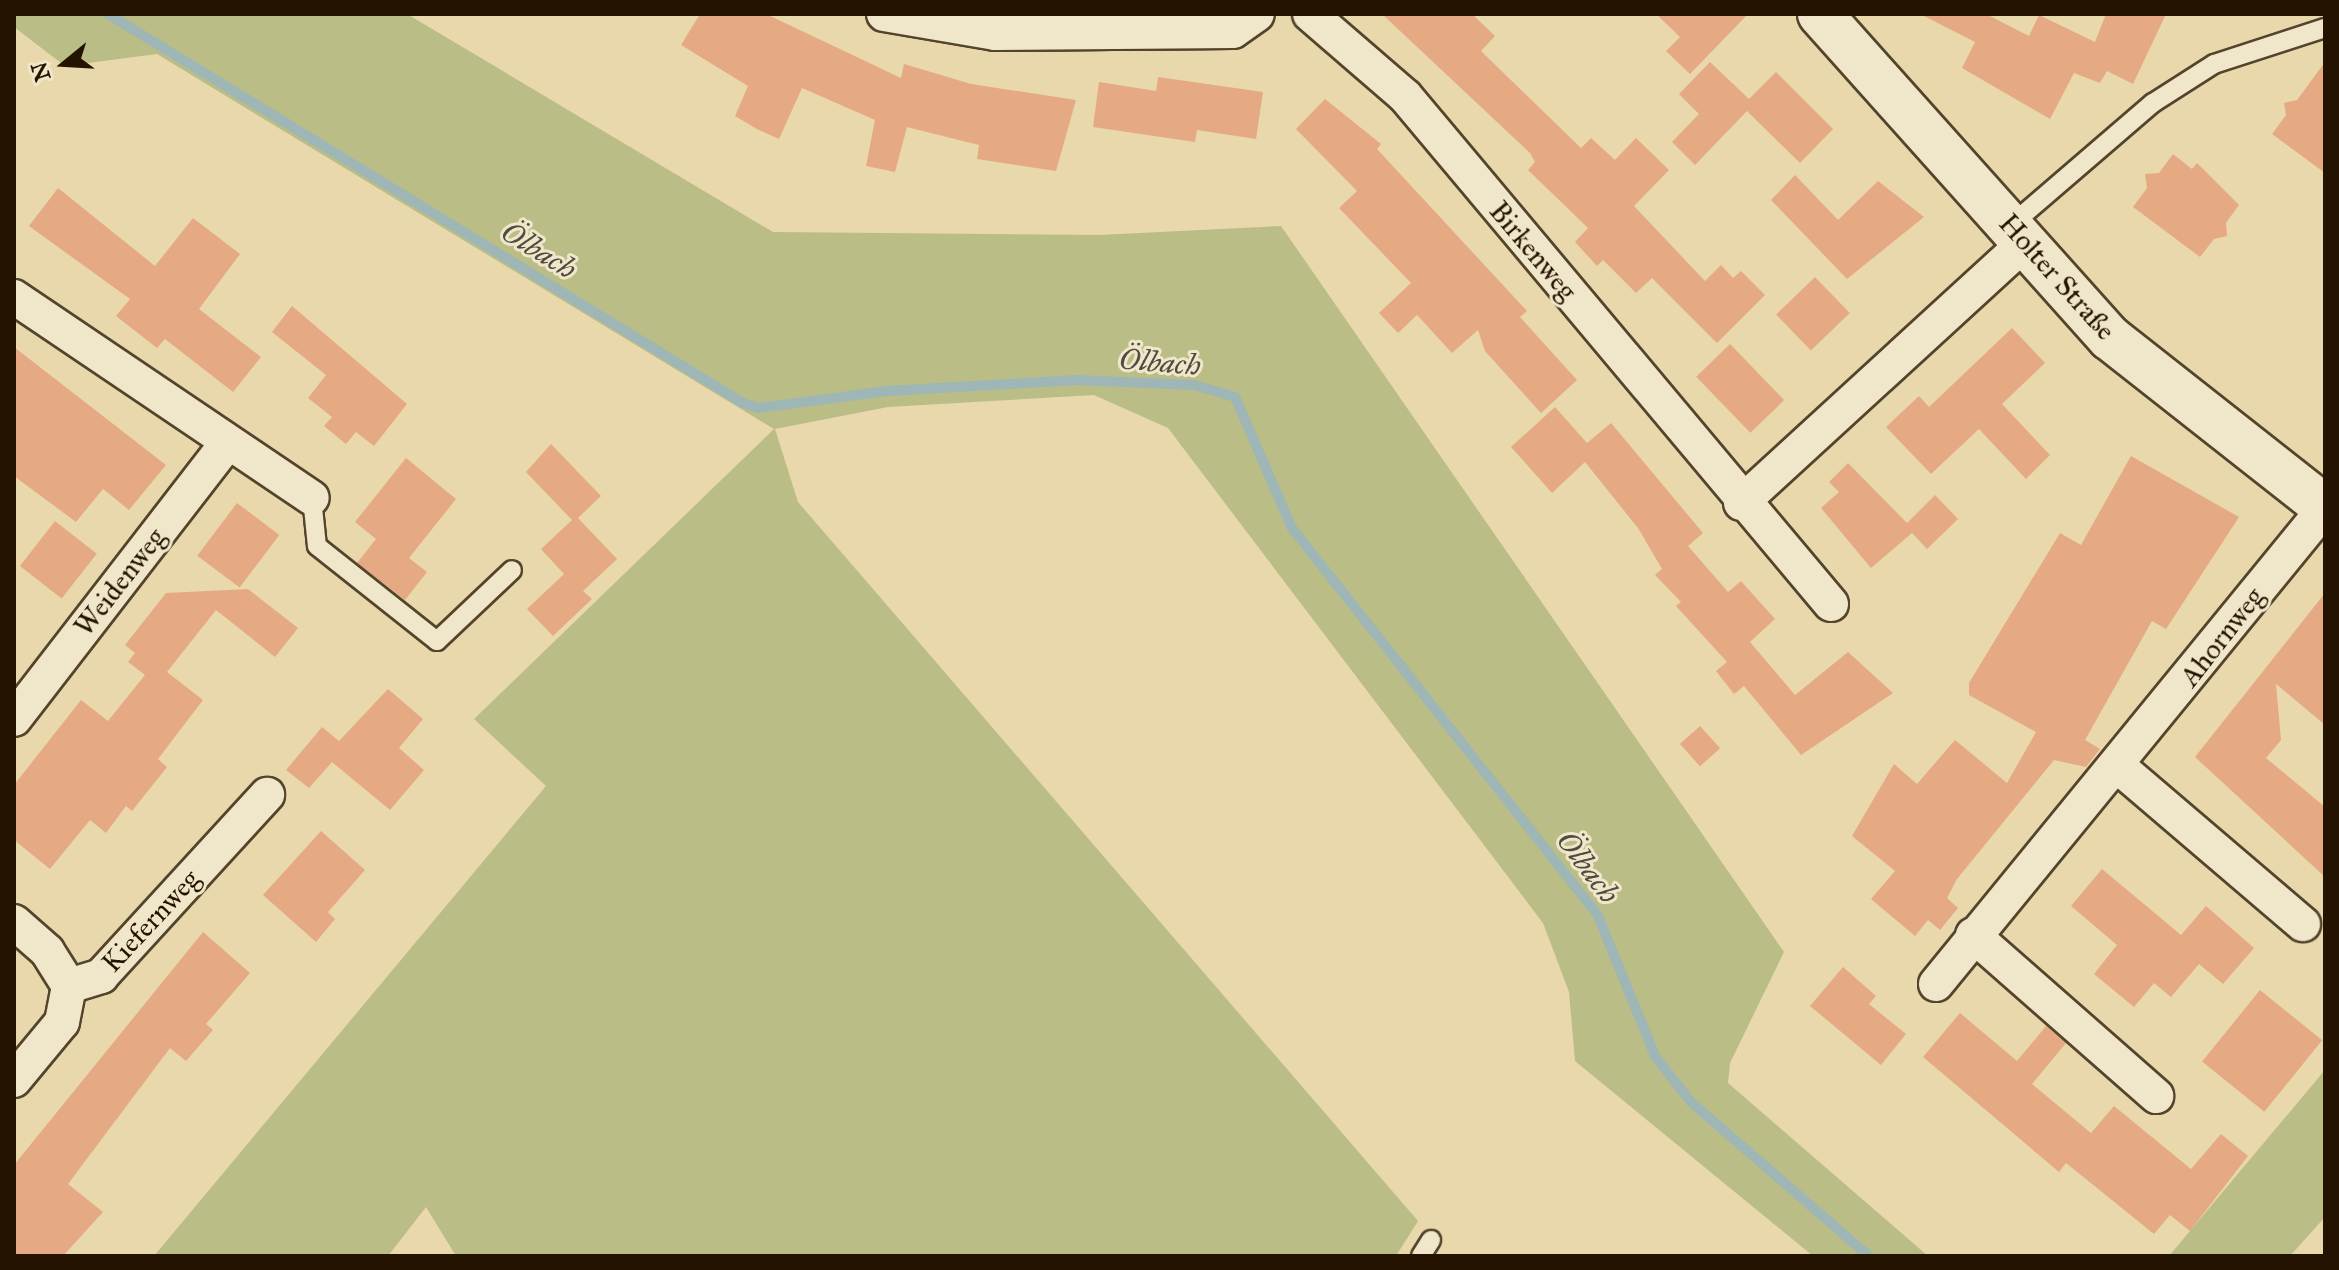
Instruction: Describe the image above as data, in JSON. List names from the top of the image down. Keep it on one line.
{"streets":{"street":["Birkenweg","Holter Straße","Weidenweg","Ahornweg","Kiefernweg"]},"crossings":[["Holter Straße","Ahornweg"]],"water":["Ölbach"],"north":"left"}
